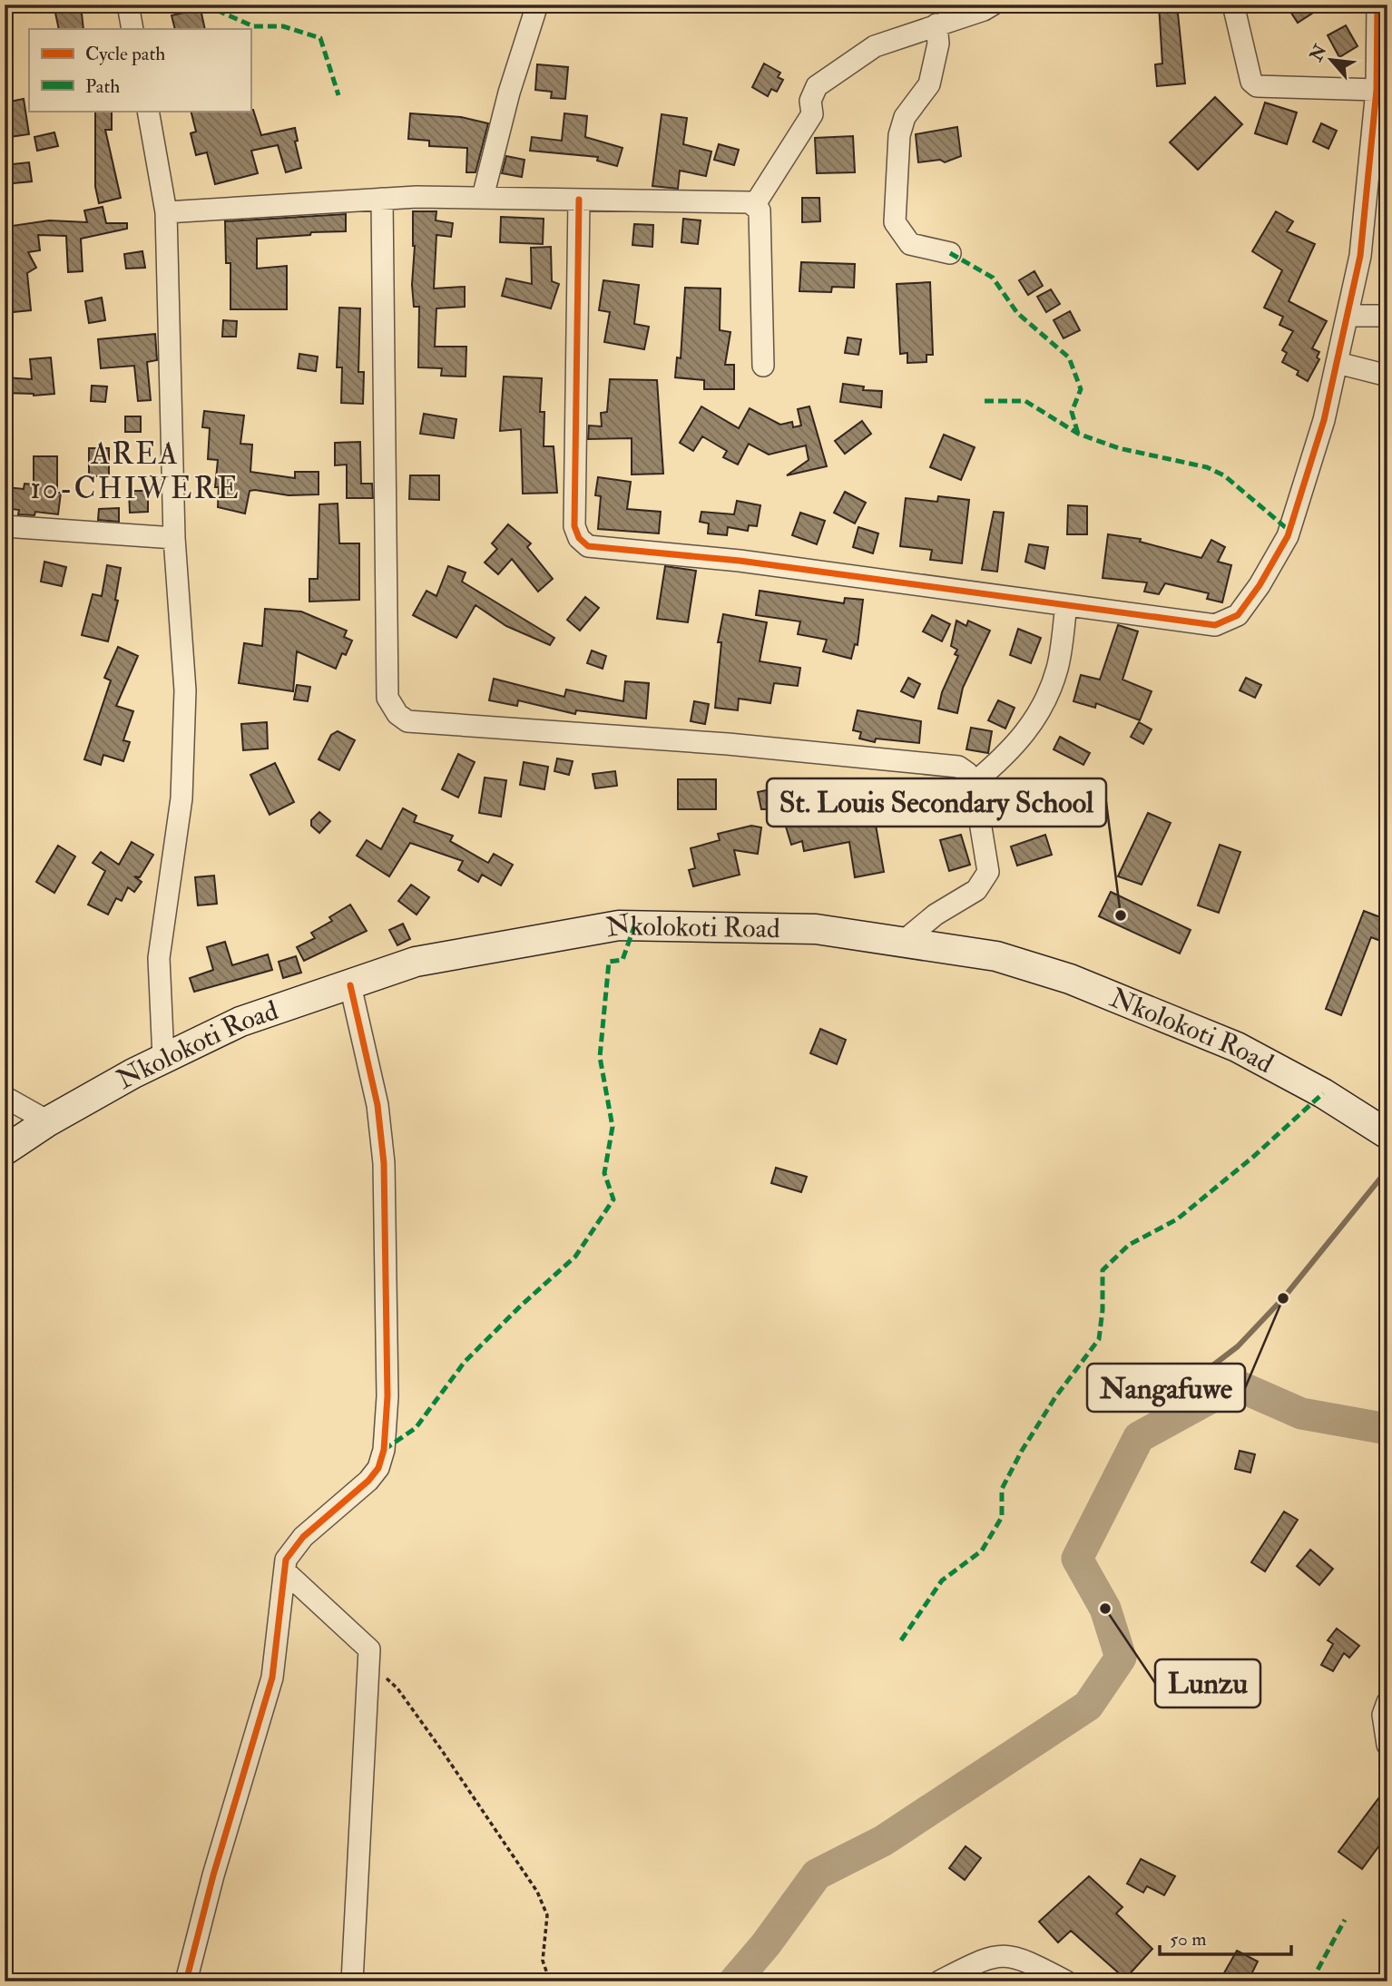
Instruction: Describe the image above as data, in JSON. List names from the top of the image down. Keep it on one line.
{"streets":{"main road":["Nkolokoti Road"]},"districts":["AREA 10-CHIWERE"],"places":["St. Louis Secondary School","Nangafuwe","Lunzu"],"legend":["Cycle path","Path"],"scale_bar":"50 m","north":"top left"}
